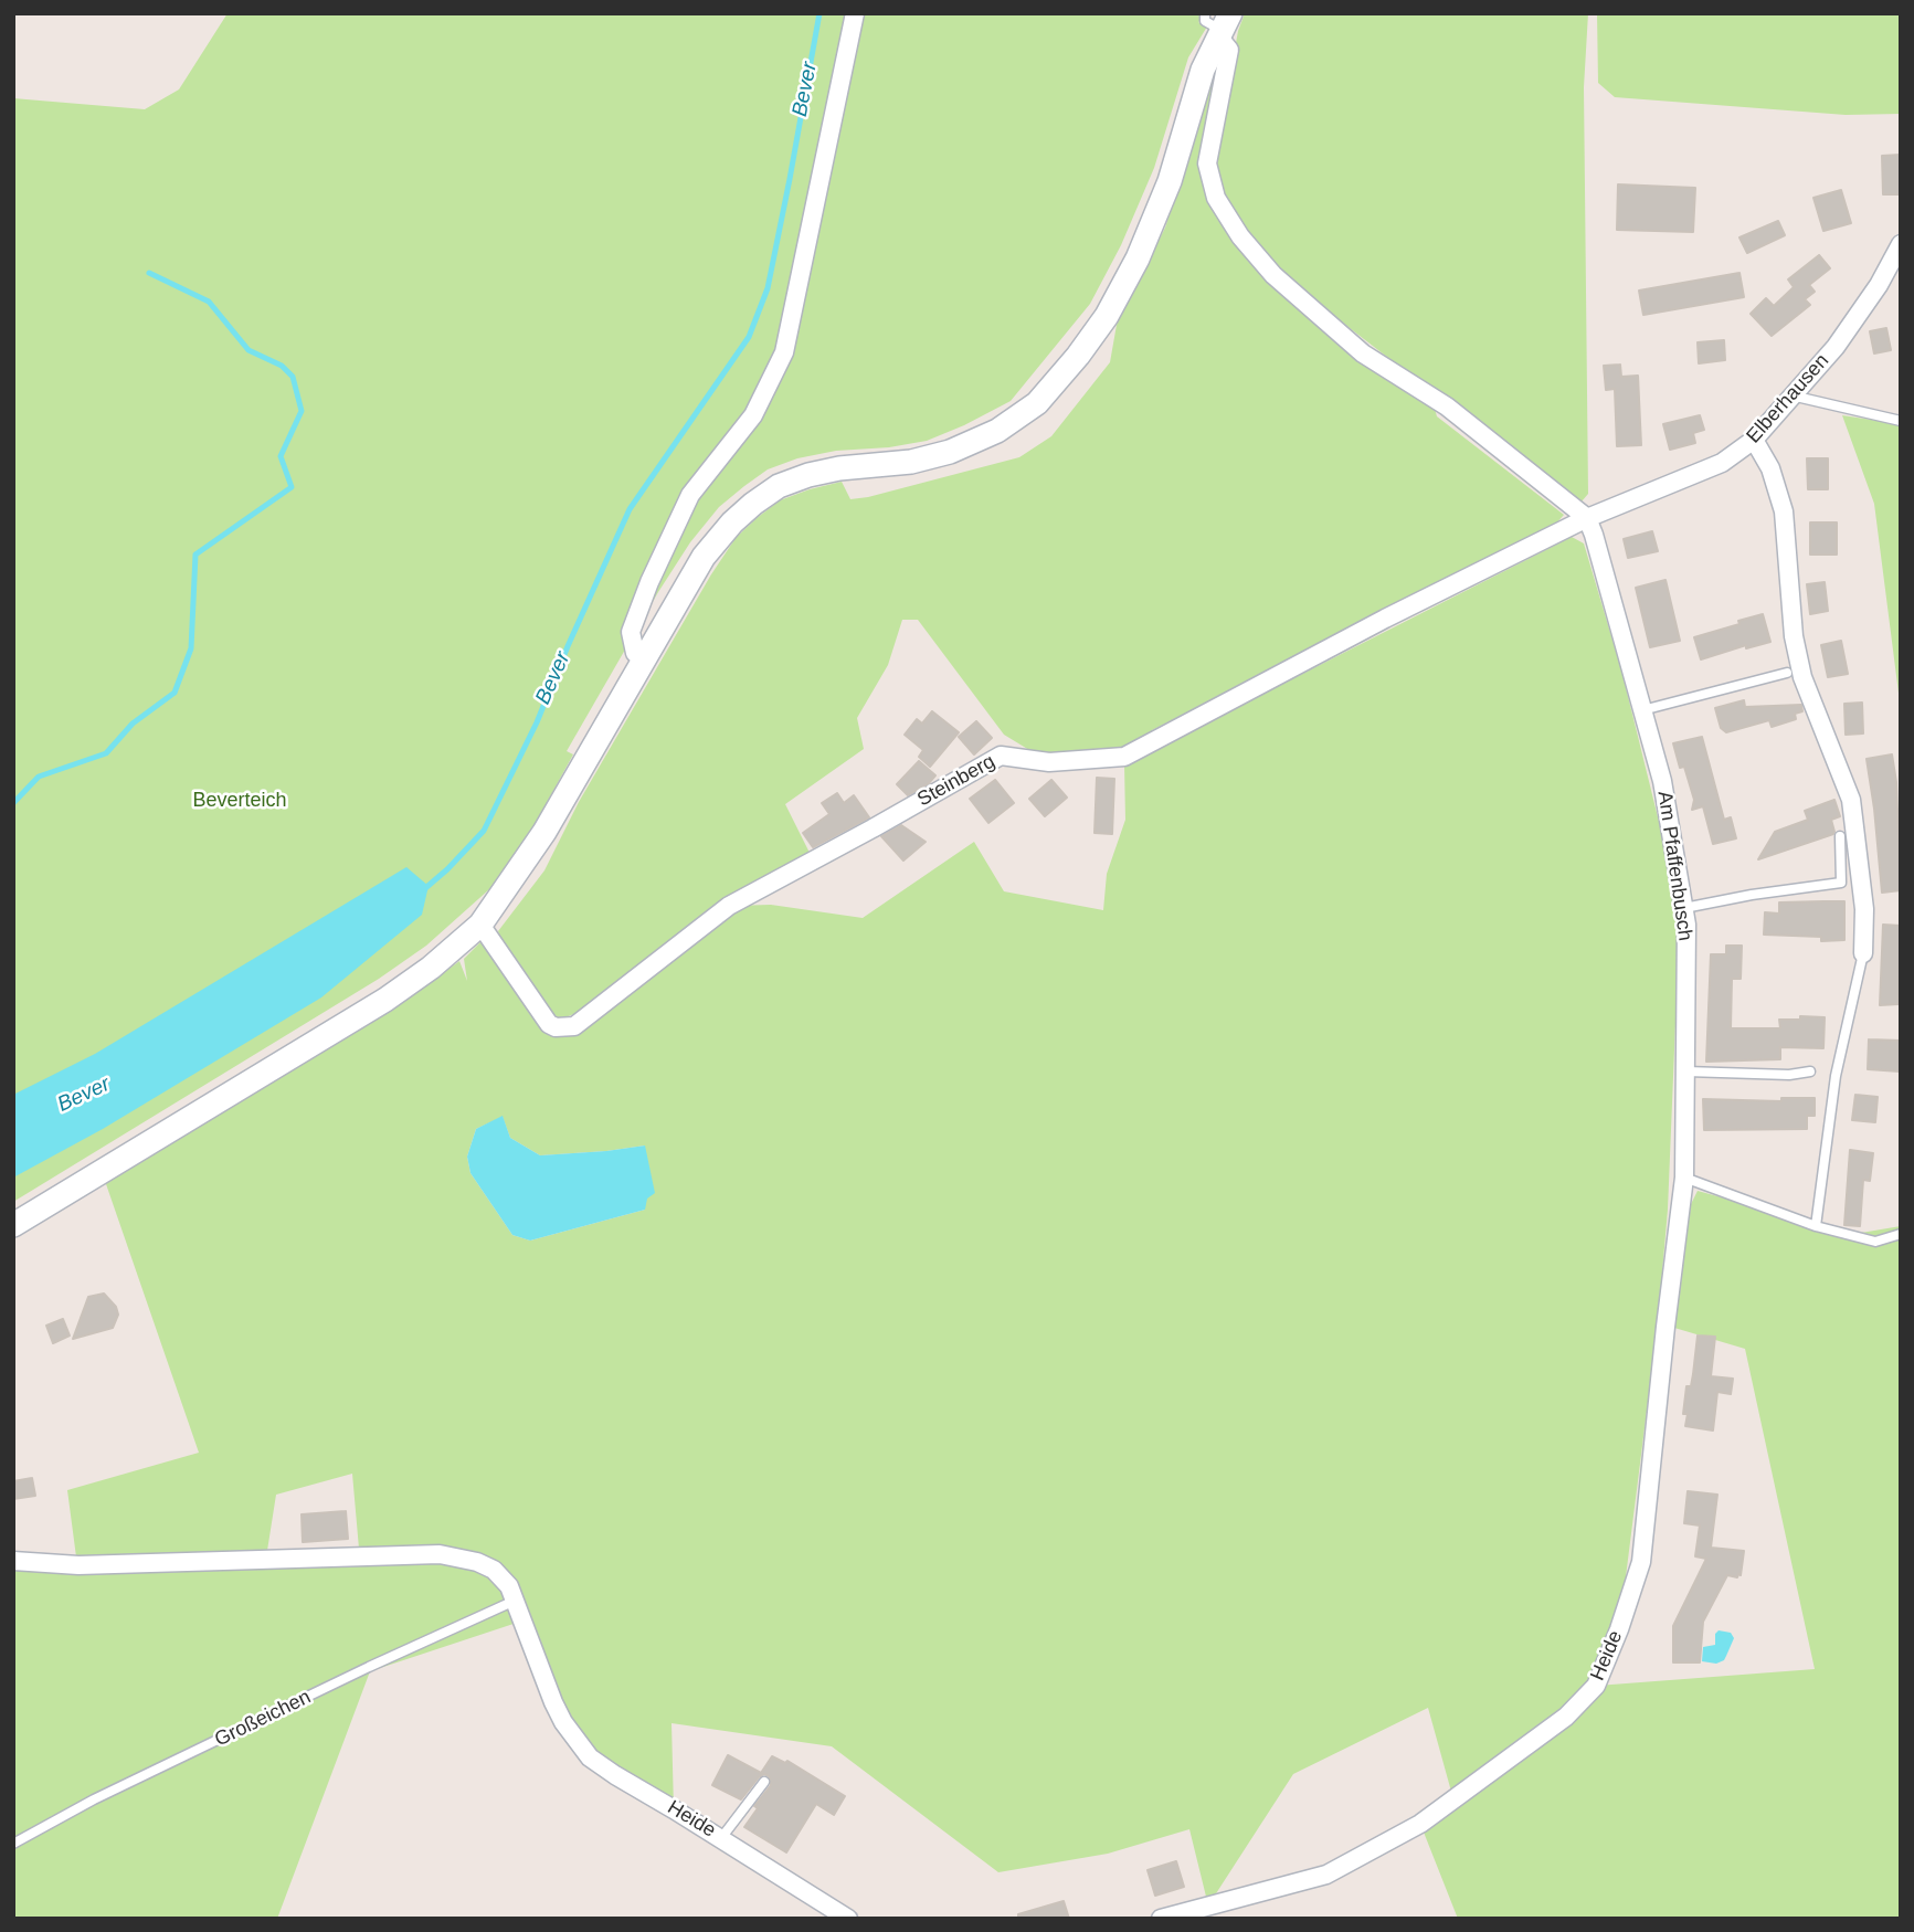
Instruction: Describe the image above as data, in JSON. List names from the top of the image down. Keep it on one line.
{"streets":{"street":["Elberhausen","Steinberg","Am Pfaffenbusch","Heide"],"lane":["Großeichen"]},"crossings":[["Elberhausen","Steinberg"],["Elberhausen","Am Pfaffenbusch"],["Steinberg","Am Pfaffenbusch"],["Am Pfaffenbusch","Heide"],["Heide","Großeichen"]],"water":["Bever"],"parks":["Beverteich"]}
